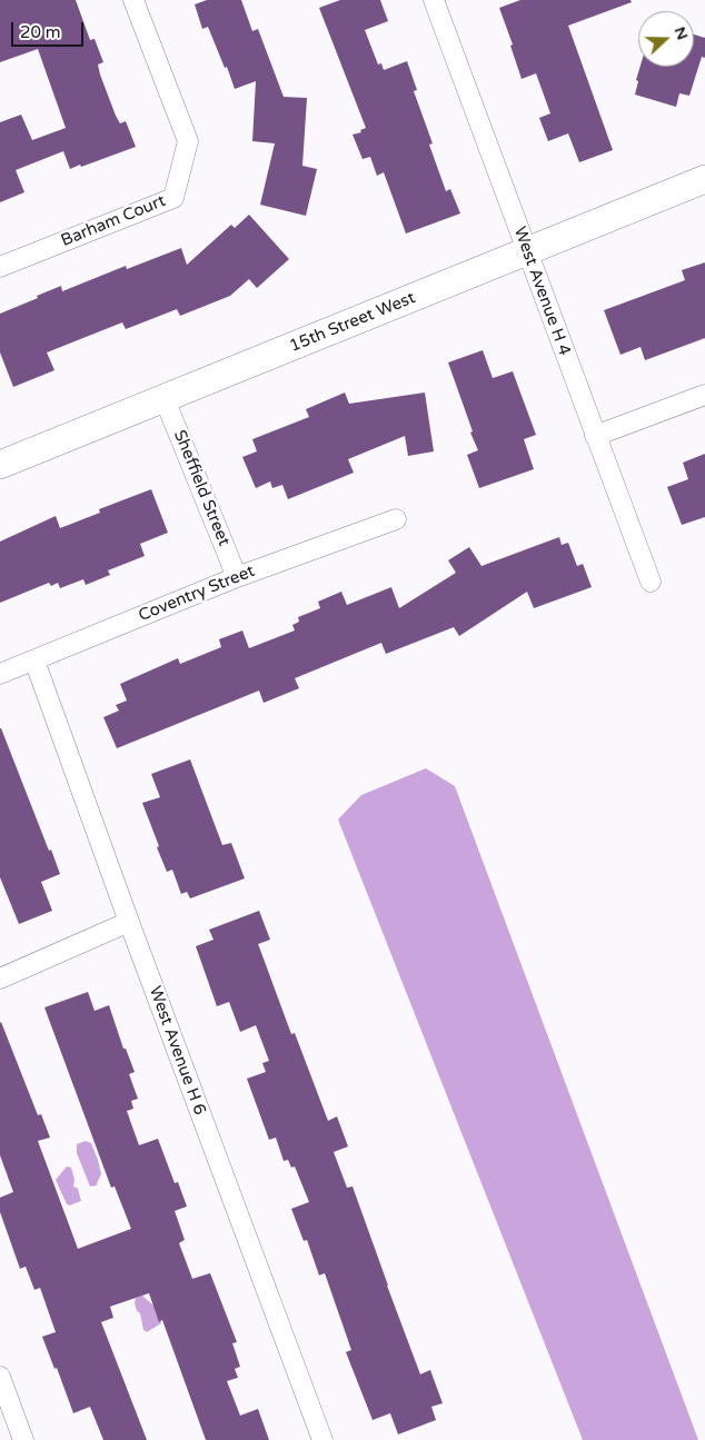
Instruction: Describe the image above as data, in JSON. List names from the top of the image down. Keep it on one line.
{"streets":{"street":["Barham Court","West Avenue H 4","15th Street West","Sheffield Street","Coventry Street","West Avenue H 6"]},"crossings":[["West Avenue H 4","15th Street West"],["15th Street West","Sheffield Street"],["Sheffield Street","Coventry Street"],["Coventry Street","West Avenue H 6"]],"scale_bar":"20 m","north":"right"}
